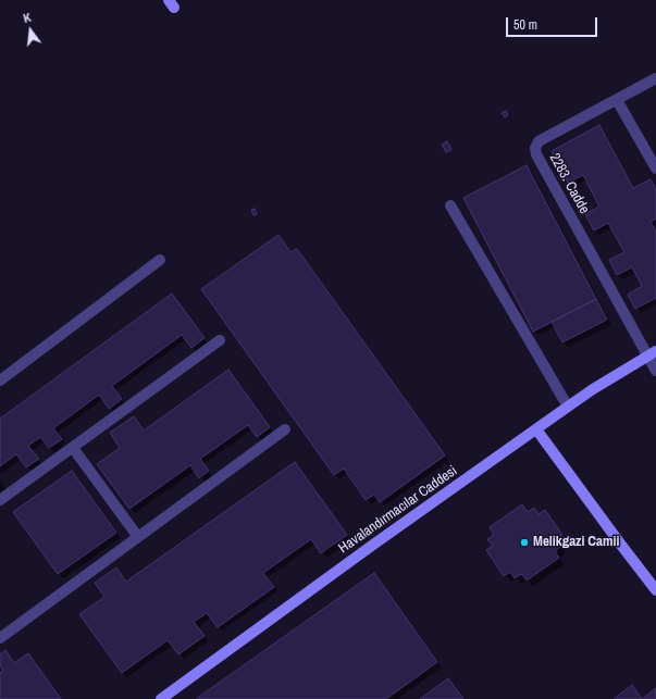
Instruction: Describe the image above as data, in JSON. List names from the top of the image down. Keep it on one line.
{"streets":{"street":["2283. Cadde","Havalandırmacılar Caddesi"]},"crossings":[["2283. Cadde","Havalandırmacılar Caddesi"]],"places":["Melikgazi Camii"],"scale_bar":"50 m","north":"top"}
